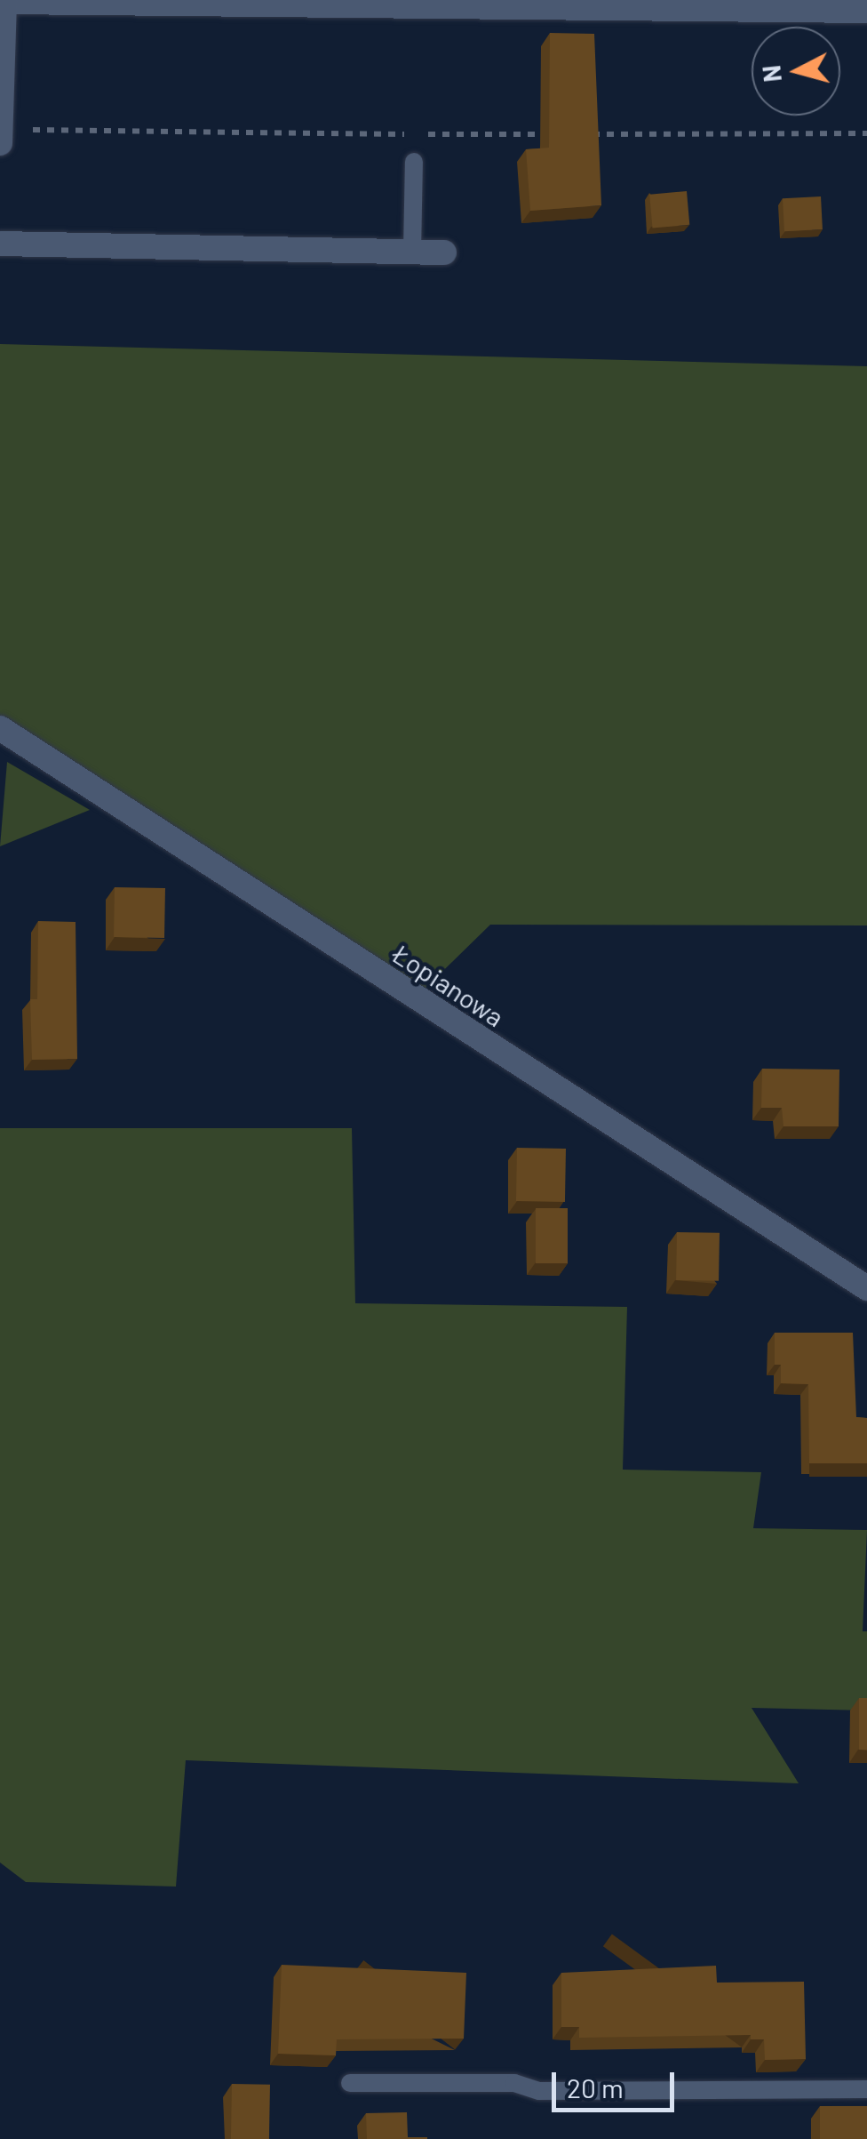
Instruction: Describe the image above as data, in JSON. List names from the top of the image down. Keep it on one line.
{"streets":{"street":["Łopianowa"]},"scale_bar":"20 m","north":"left"}
